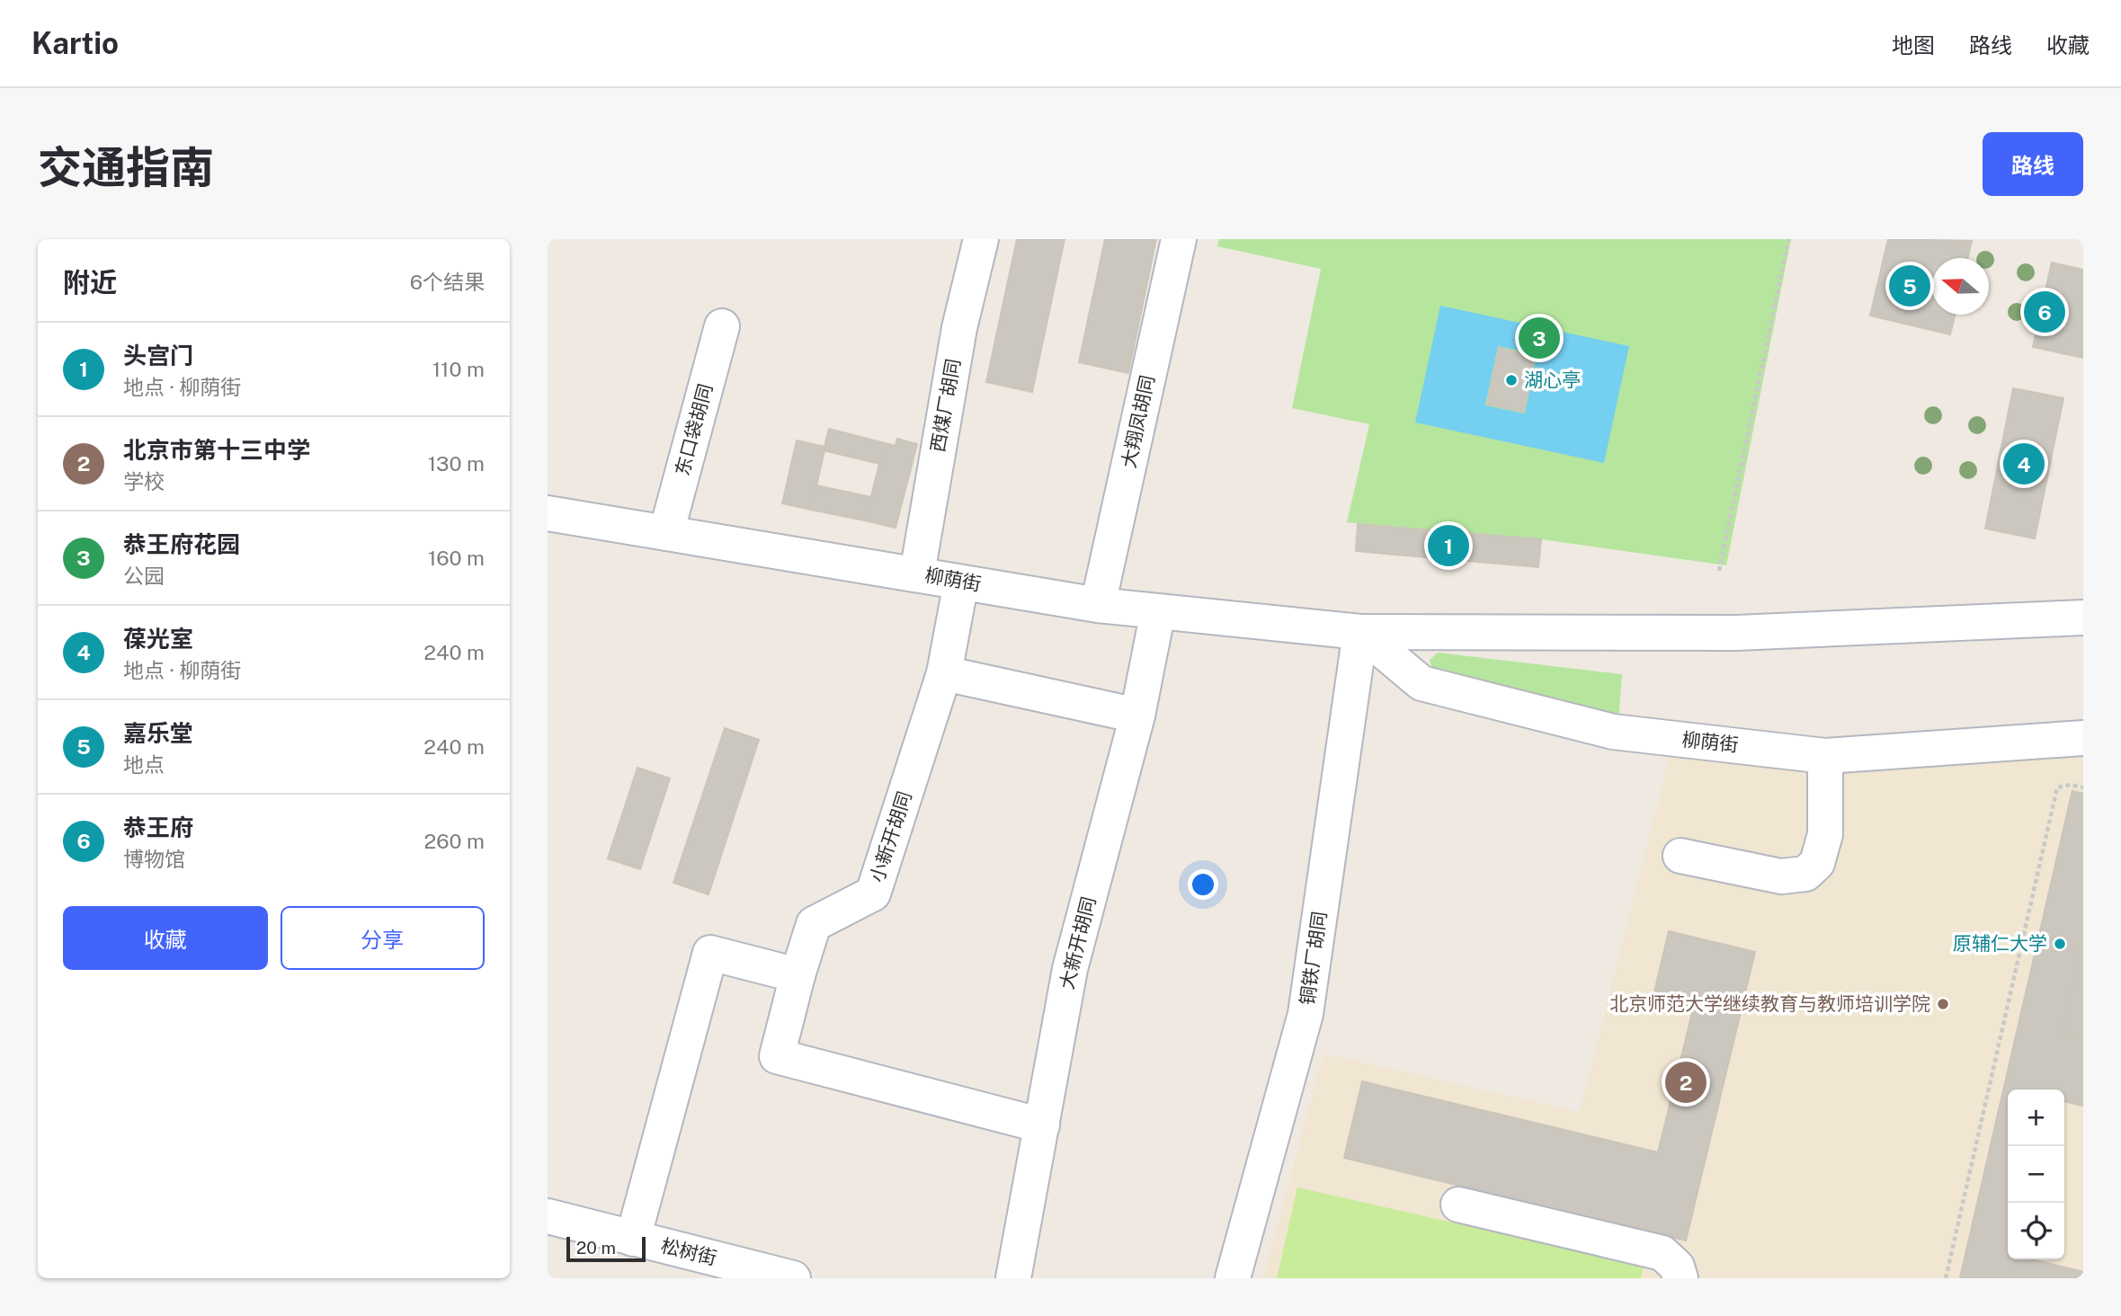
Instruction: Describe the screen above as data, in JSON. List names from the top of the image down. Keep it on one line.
{"streets":{"street":["西煤厂胡同","大翔凤胡同","东口袋胡同","柳荫街","小新开胡同","大新开胡同","铜铁厂胡同","松树街"]},"crossings":[["西煤厂胡同","柳荫街"],["大翔凤胡同","柳荫街"],["东口袋胡同","柳荫街"],["柳荫街","小新开胡同"],["柳荫街","大新开胡同"],["柳荫街","铜铁厂胡同"],["小新开胡同","大新开胡同"]],"places":["湖心亭","原辅仁大学","北京师范大学继续教育与教师培训学院"],"scale_bar":"20 m","north":"left","page":{"header":"Kartio","nav":["地图","路线","收藏"],"title":"交通指南","buttons":["路线",["收藏","分享"]],"heading":["附近","6个结果"],"pins":["5","6","3","4","1","2"],"list":[{"mark":"1","name":"头宫门","note":"地点 · 柳荫街","value":"110 m"},{"mark":"2","name":"北京市第十三中学","note":"学校","value":"130 m"},{"mark":"3","name":"恭王府花园","note":"公园","value":"160 m"},{"mark":"4","name":"葆光室","note":"地点 · 柳荫街","value":"240 m"},{"mark":"5","name":"嘉乐堂","note":"地点","value":"240 m"},{"mark":"6","name":"恭王府","note":"博物馆","value":"260 m"}],"map_buttons":["+","−"],"scale":"20 m"}}
